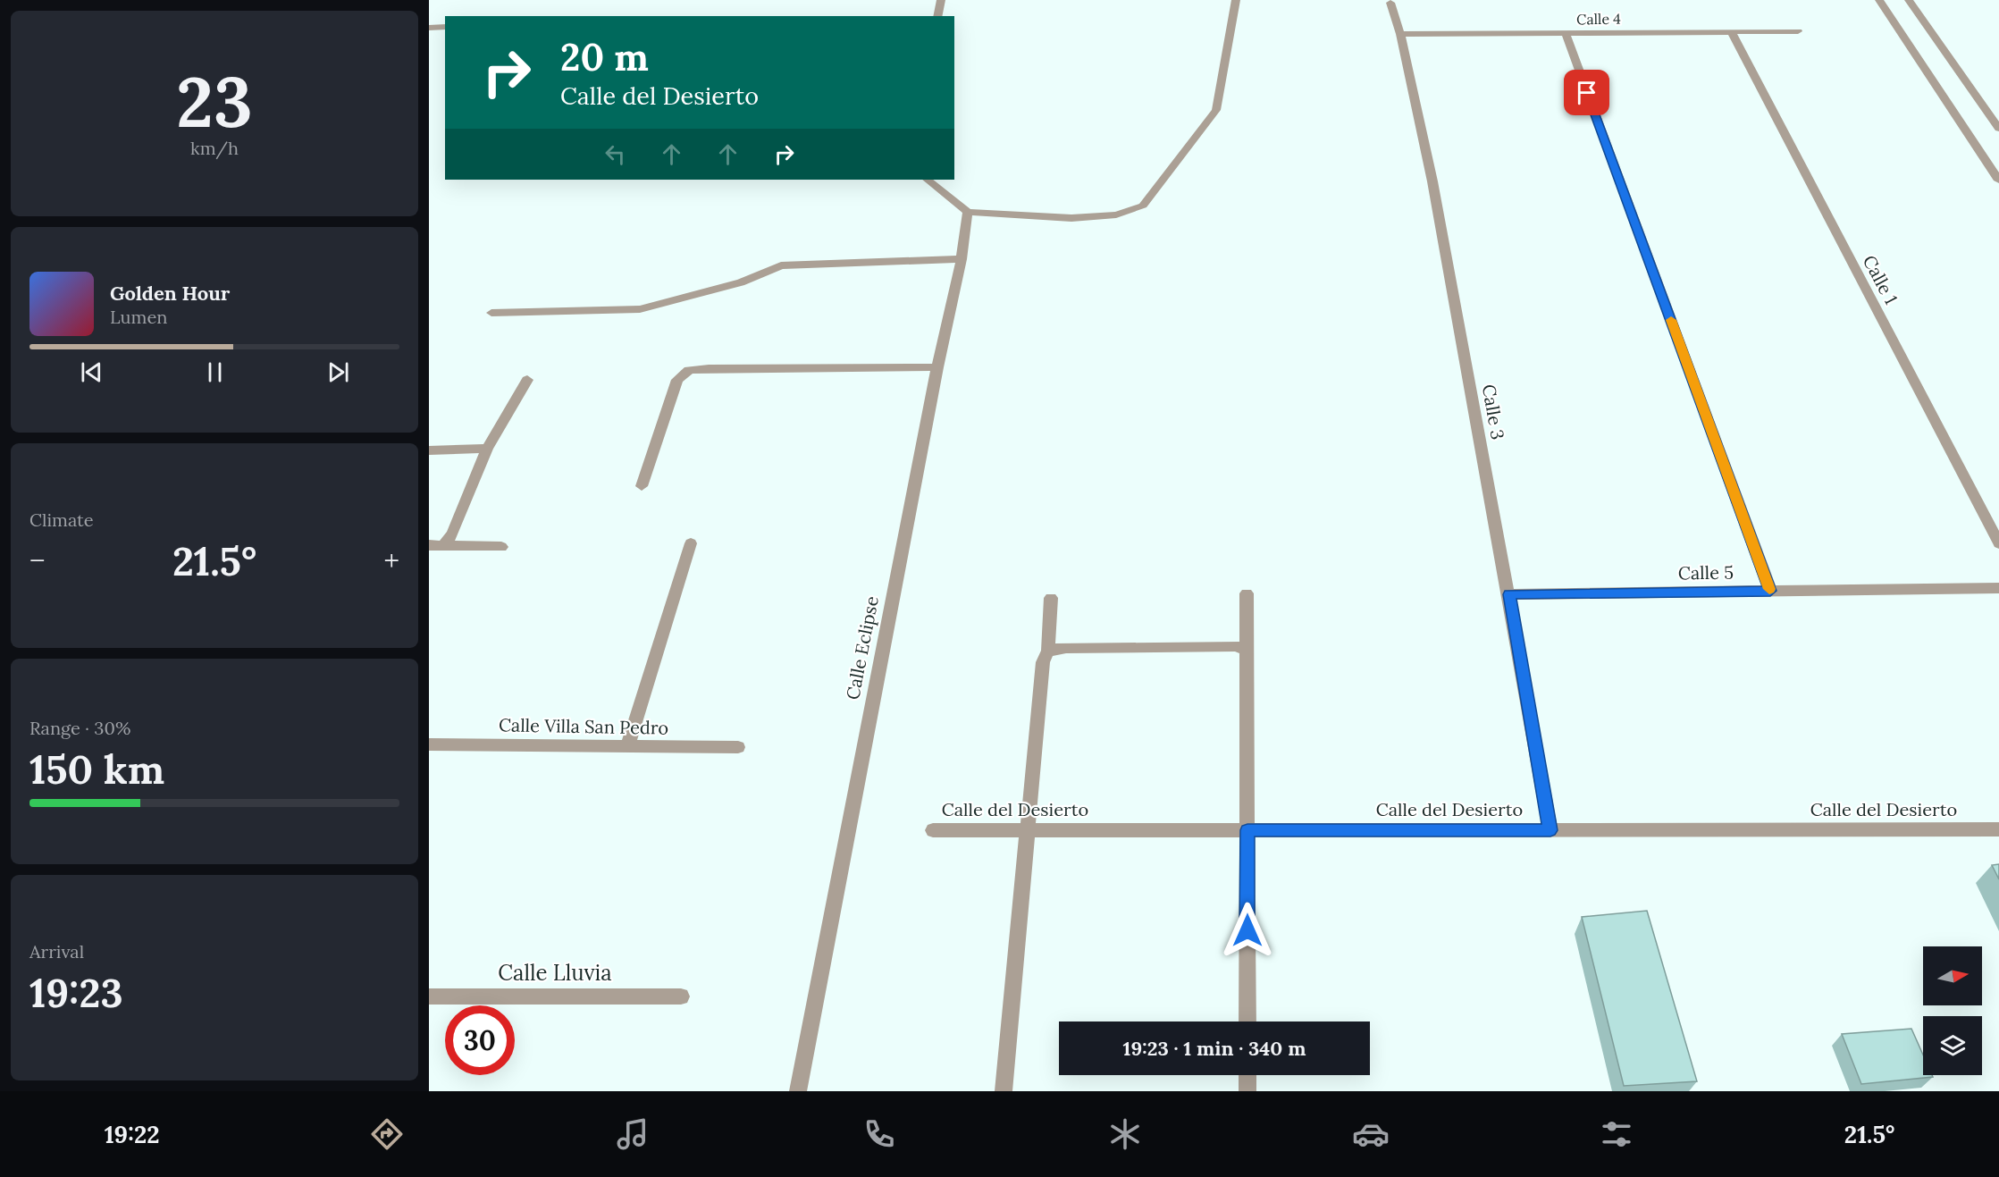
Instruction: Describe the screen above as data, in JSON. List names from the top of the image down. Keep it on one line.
{"streets":{"street":["Calle 4","Calle 1","Calle 3","Calle 5","Calle Eclipse","Calle Villa San Pedro","Calle del Desierto","Calle Lluvia"]},"crossings":[["Calle 4","Calle 1"],["Calle 4","Calle 3"],["Calle 3","Calle 5"],["Calle 3","Calle del Desierto"]],"north":"right","page":{"tile":[["23","km/h"],"Climate",["Range · 30%","150 km"],["Arrival","19:23"]],"turn":["20 m","Calle del Desierto"],"song":["Golden Hour","Lumen"],"heat":["−","21.5°","+"],"limit":"30","trip":"19:23 · 1 min · 340 m","tabs":["19:22","21.5°"]}}
